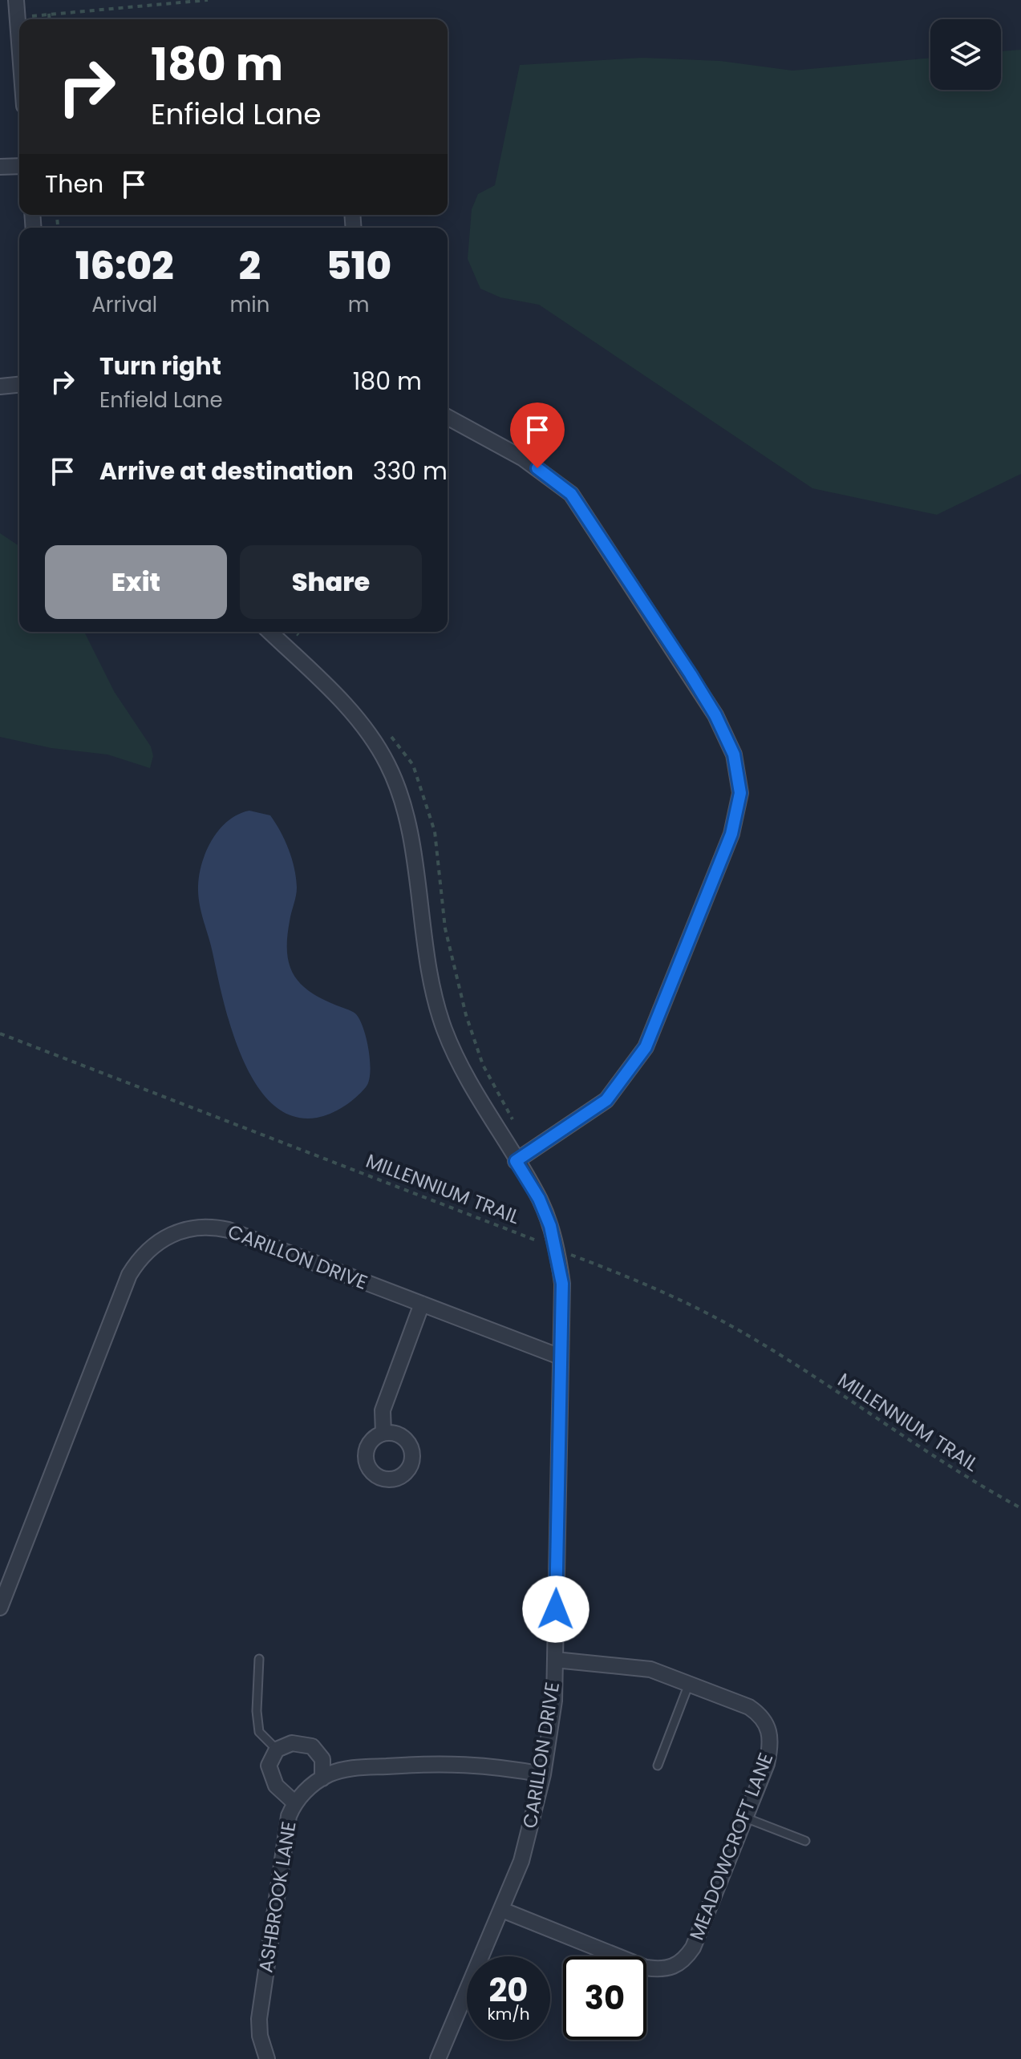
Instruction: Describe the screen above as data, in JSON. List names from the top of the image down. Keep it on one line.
{"streets":{"street":["CARILLON DRIVE","MEADOWCROFT LANE","ASHBROOK LANE"],"path":["MILLENNIUM TRAIL"]},"crossings":[["MILLENNIUM TRAIL","CARILLON DRIVE"],["CARILLON DRIVE","MEADOWCROFT LANE"],["CARILLON DRIVE","ASHBROOK LANE"]],"page":{"turn":["180 m","Enfield Lane"],"then":"Then","eta":["16:02","Arrival","2","min","510","m"],"list":[{"name":"Turn right","note":"Enfield Lane","value":"180 m"},{"name":"Arrive at destination","value":"330 m"}],"buttons":["Exit","Share"],"speed":"20 km/h","limit":"30"}}
